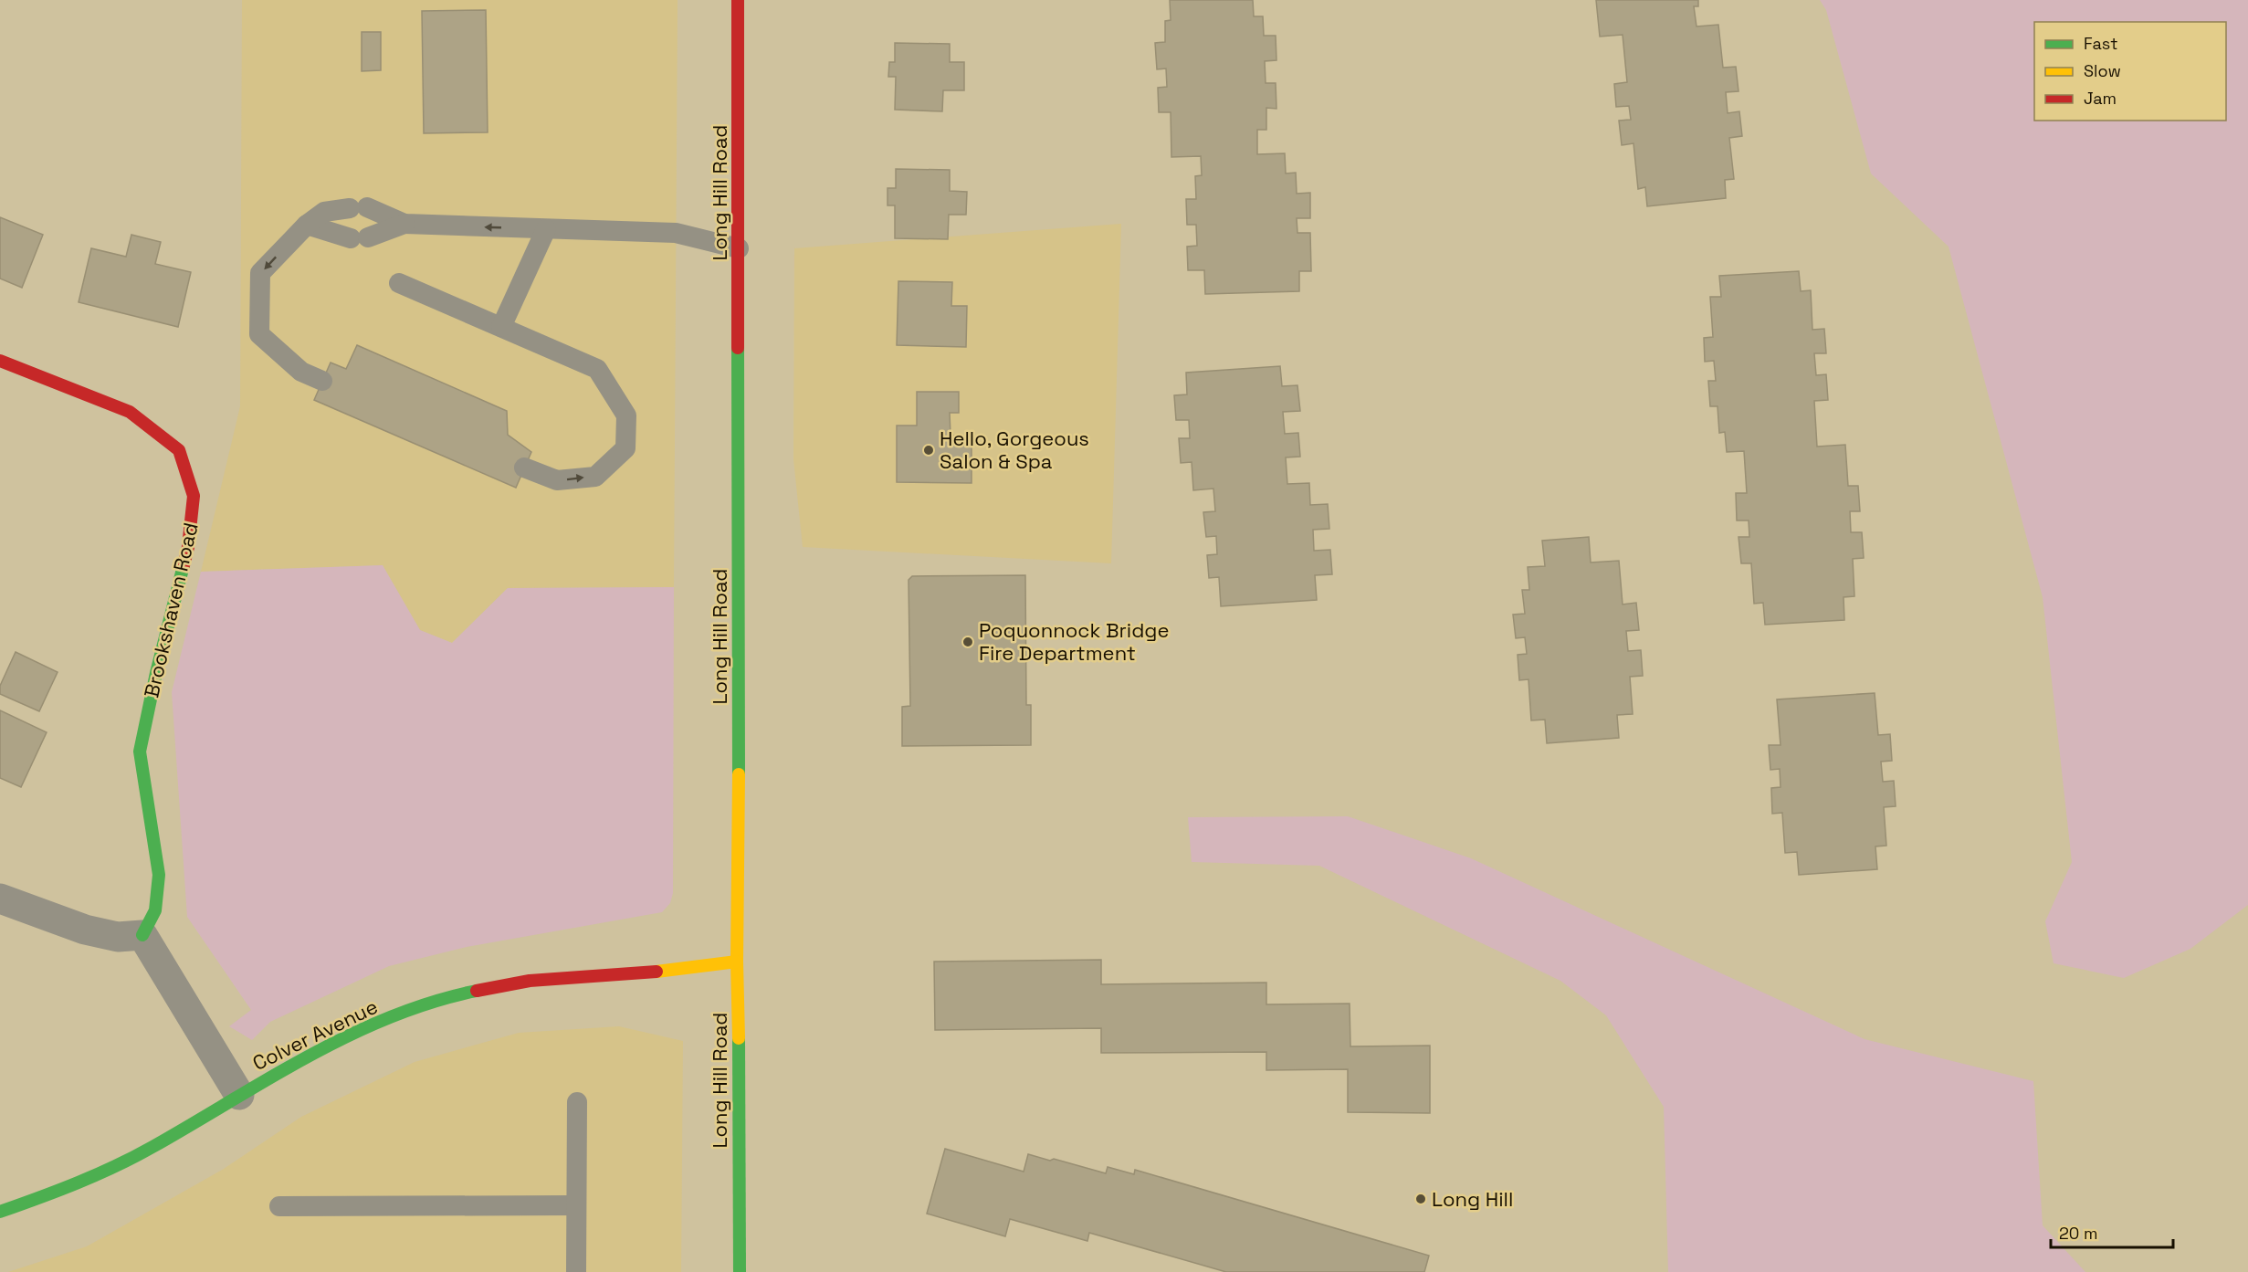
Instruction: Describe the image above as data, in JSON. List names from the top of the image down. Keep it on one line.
{"streets":{"street":["Long Hill Road","Brookshaven Road","Colver Avenue"]},"crossings":[["Long Hill Road","Colver Avenue"]],"places":["Hello, Gorgeous Salon & Spa","Poquonnock Bridge Fire Department","Long Hill"],"legend":["Fast","Slow","Jam"],"scale_bar":"20 m"}
